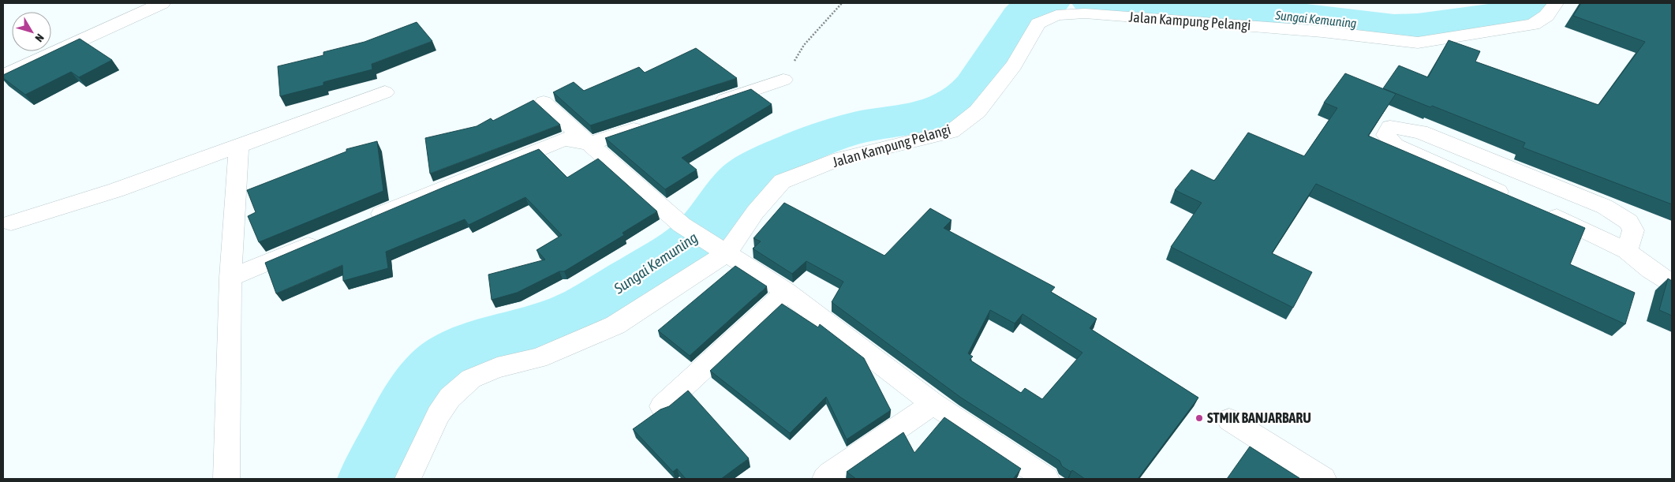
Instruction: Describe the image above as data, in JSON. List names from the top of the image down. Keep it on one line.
{"streets":{"street":["Jalan Kampung Pelangi"]},"water":["Sungai Kemuning"],"places":["STMIK BANJARBARU"],"north":"bottom right"}
